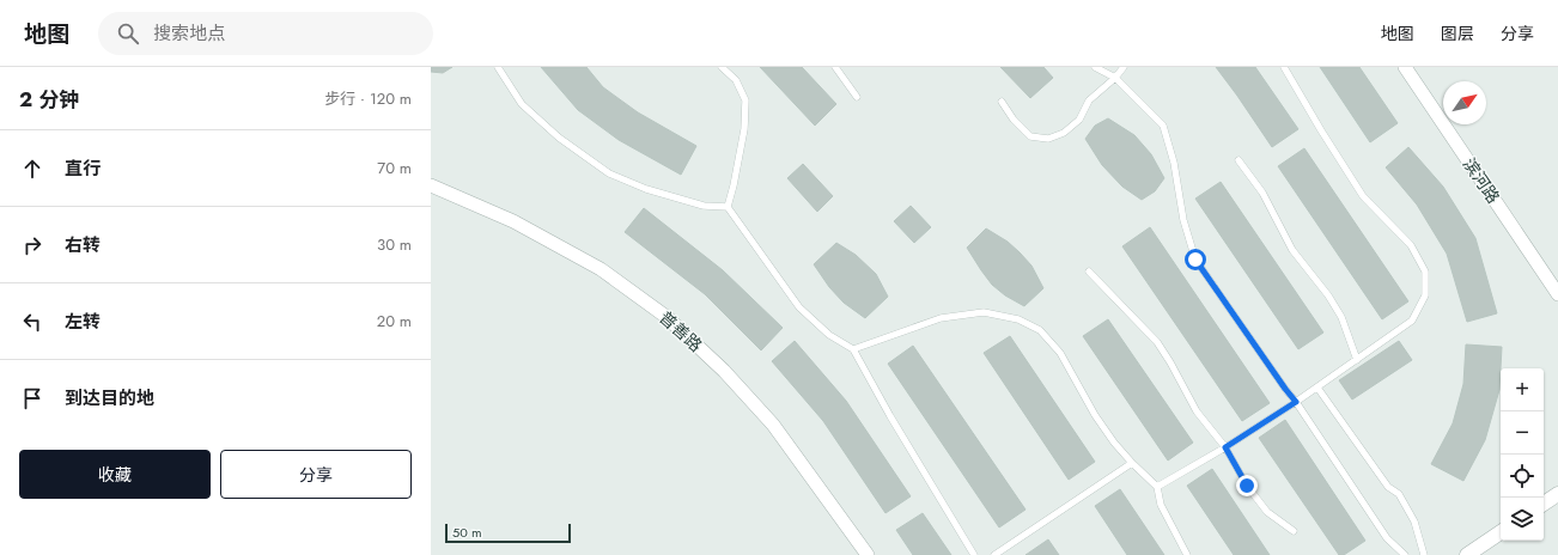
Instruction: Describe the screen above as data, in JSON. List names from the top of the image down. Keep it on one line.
{"streets":{"street":["滨河路","普善路"]},"scale_bar":"50 m","north":"top right","page":{"header":"地图","search":"搜索地点","nav":["地图","图层","分享"],"heading":["2 分钟","步行 · 120 m"],"list":[["直行","70 m"],["右转","30 m"],["左转","20 m"],"到达目的地"],"map_buttons":["+","−"],"buttons":["收藏","分享"],"scale":"50 m"}}
